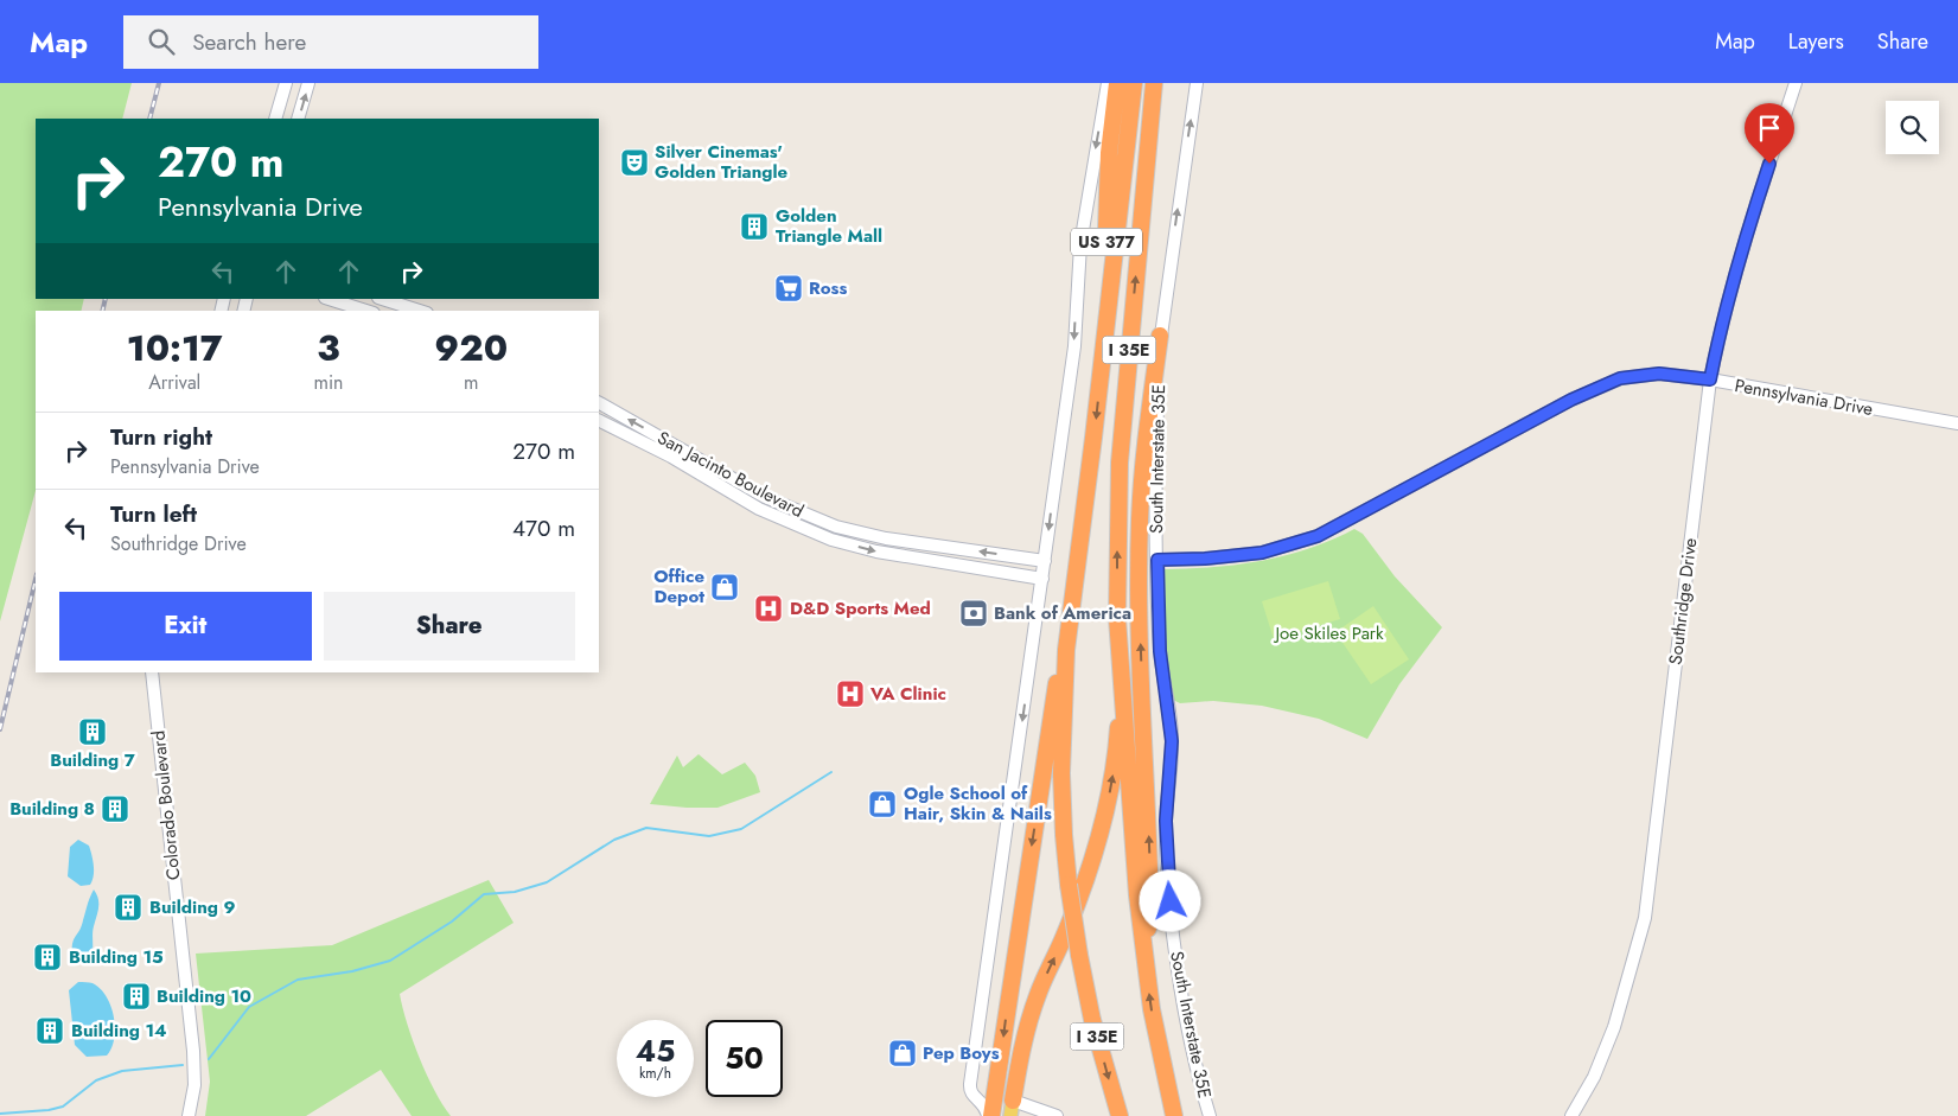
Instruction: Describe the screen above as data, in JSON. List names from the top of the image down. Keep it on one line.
{"streets":{"highway":["US 377","I 35E"],"street":["Pennsylvania Drive","South Interstate 35E","San Jacinto Boulevard","Southridge Drive","Colorado Boulevard"]},"crossings":[["US 377","I 35E"],["Pennsylvania Drive","South Interstate 35E"],["Pennsylvania Drive","Southridge Drive"]],"parks":["Joe Skiles Park"],"places":{"theatre":["Silver Cinemas' Golden Triangle"],"building":["Golden Triangle Mall","Building 7","Building 8","Building 9","Building 15","Building 10","Building 14"],"supermarket":["Ross"],"shop":["Office Depot","Ogle School of Hair, Skin & Nails","Pep Boys"],"hospital":["D&D Sports Med","VA Clinic"],"bank":["Bank of America"]},"page":{"header":"Map","search":"Search here","nav":["Map","Layers","Share"],"turn":["270 m","Pennsylvania Drive"],"eta":["10:17","Arrival","3","min","920","m"],"list":[{"name":"Turn right","note":"Pennsylvania Drive","value":"270 m"},{"name":"Turn left","note":"Southridge Drive","value":"470 m"}],"buttons":["Exit","Share"],"speed":"45 km/h","limit":"50"}}
